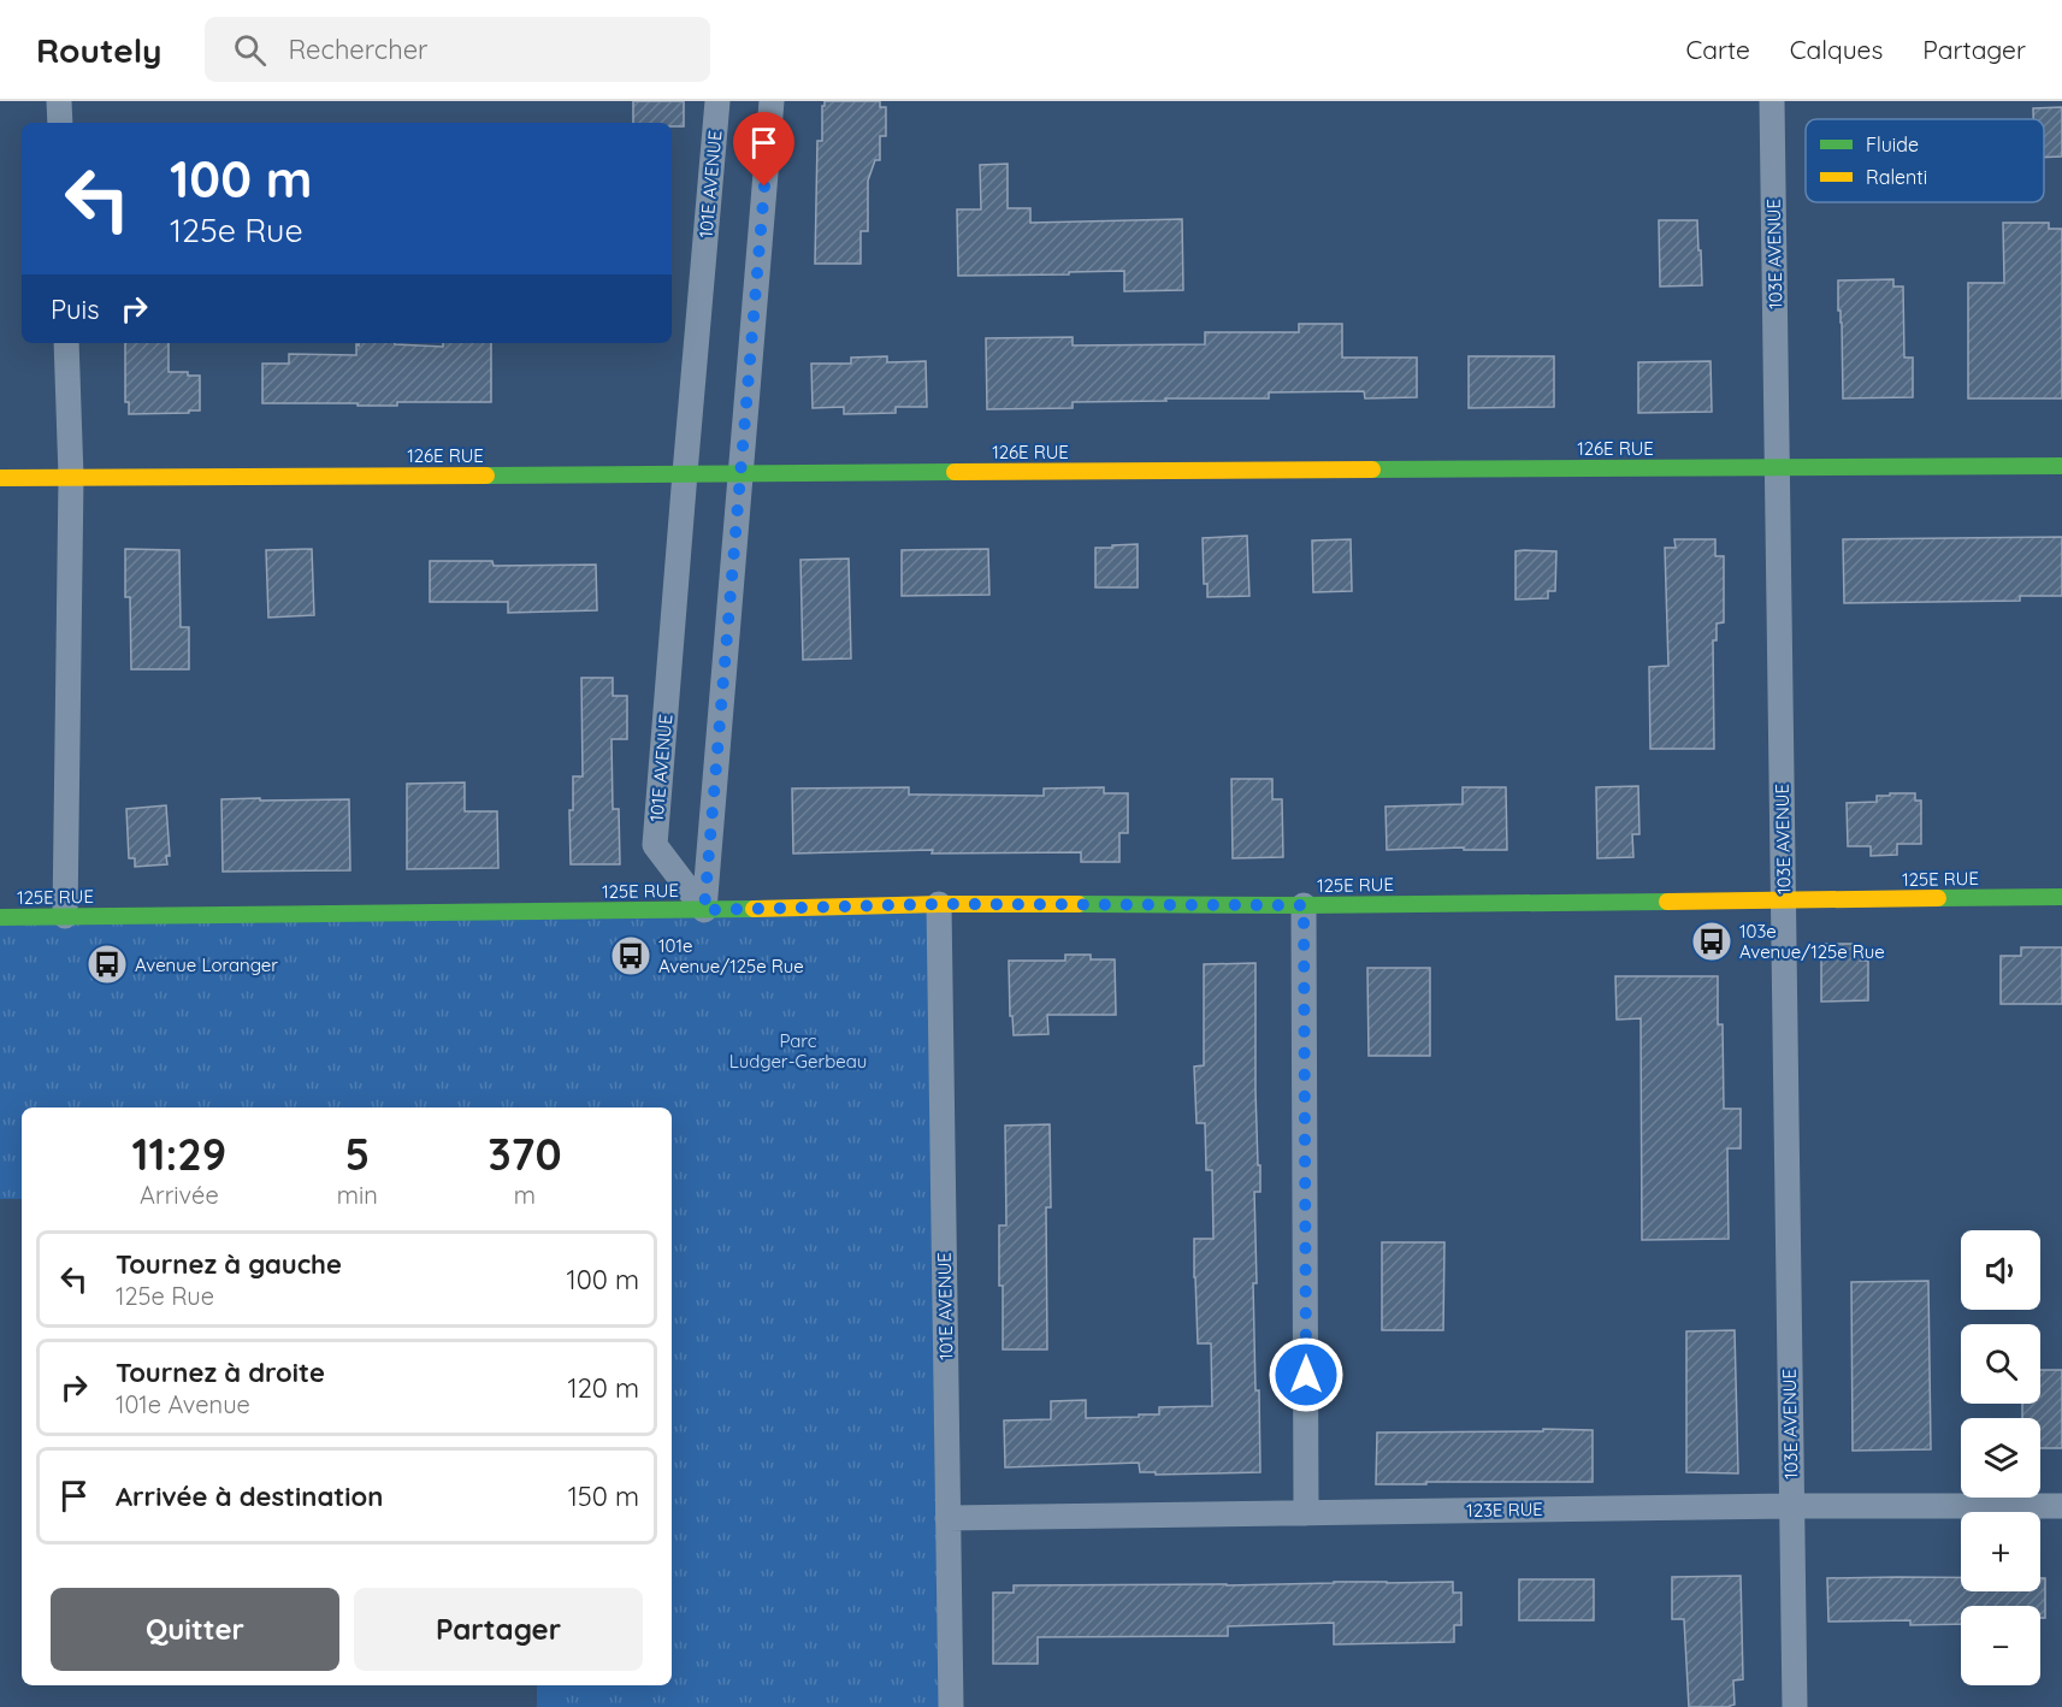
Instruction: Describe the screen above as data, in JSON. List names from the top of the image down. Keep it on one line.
{"streets":{"main road":["126E RUE","125E RUE"],"street":["101E AVENUE","103E AVENUE","123E RUE"]},"crossings":[["101E AVENUE","126E RUE"],["101E AVENUE","125E RUE"],["101E AVENUE","123E RUE"],["103E AVENUE","126E RUE"],["103E AVENUE","125E RUE"],["103E AVENUE","123E RUE"]],"parks":["Parc Ludger-Gerbeau"],"places":{"bus stop":["103e Avenue/125e Rue","101e Avenue/125e Rue","Avenue Loranger"]},"legend":["Fluide","Ralenti"],"page":{"header":"Routely","search":"Rechercher","nav":["Carte","Calques","Partager"],"turn":["100 m","125e Rue"],"then":"Puis","eta":["11:29","Arrivée","5","min","370","m"],"map_buttons":["+","−"],"list":[{"name":"Tournez à gauche","note":"125e Rue","value":"100 m"},{"name":"Tournez à droite","note":"101e Avenue","value":"120 m"},{"name":"Arrivée à destination","value":"150 m"}],"buttons":["Quitter","Partager"]}}
